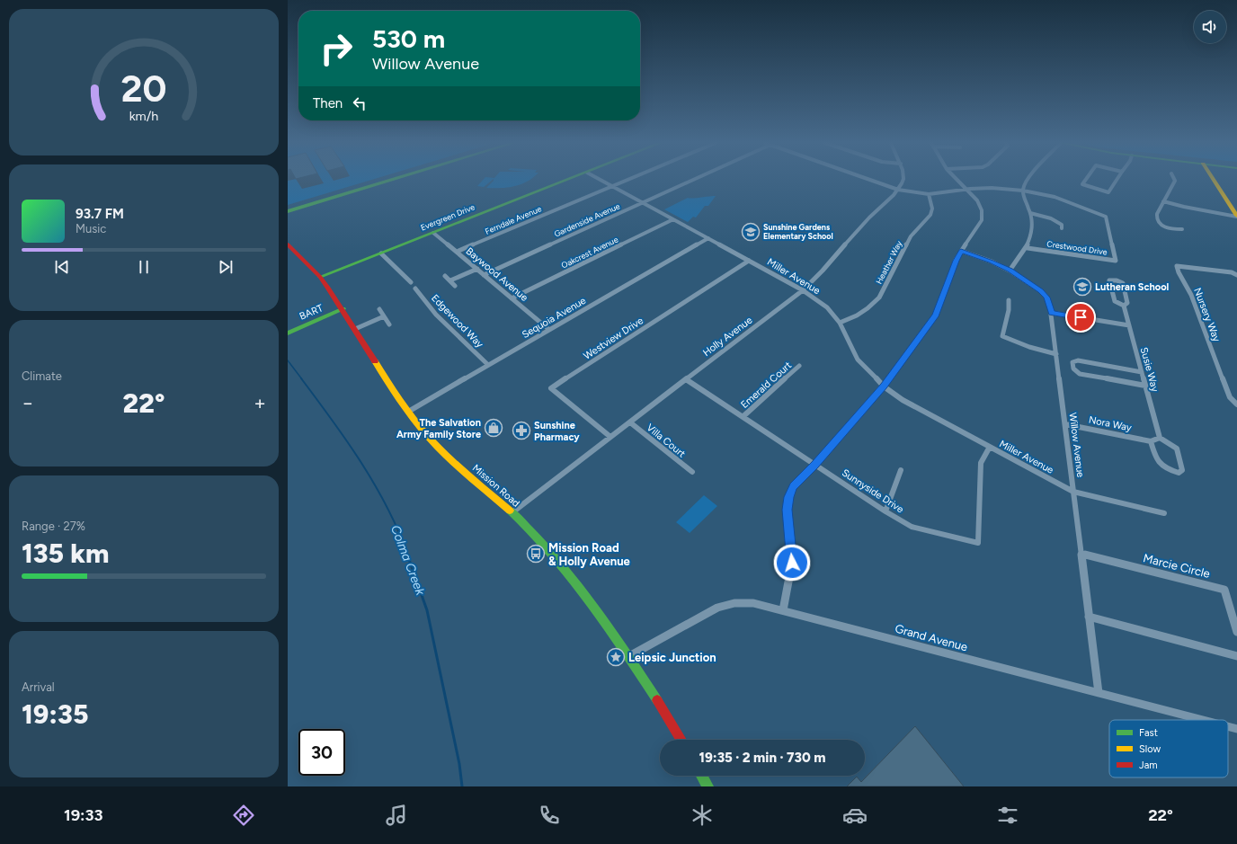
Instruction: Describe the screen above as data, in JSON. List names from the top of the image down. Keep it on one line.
{"streets":{"street":["Evergreen Drive","Ferndale Avenue","Gardenside Avenue","Crestwood Drive","Oakcrest Avenue","Heather Way","Baywood Avenue","Miller Avenue","BART","Nursery Way","Sequoia Avenue","Edgewood Way","Holly Avenue","Westview Drive","Susie Way","Emerald Court","Nora Way","Villa Court","Willow Avenue","Mission Road","Sunnyside Drive","Marcie Circle","Grand Avenue"]},"crossings":[["Evergreen Drive","Baywood Avenue"],["Evergreen Drive","Mission Road"],["Ferndale Avenue","Baywood Avenue"],["Ferndale Avenue","Miller Avenue"],["Gardenside Avenue","Baywood Avenue"],["Gardenside Avenue","Miller Avenue"],["Crestwood Drive","Heather Way"],["Crestwood Drive","Holly Avenue"],["Oakcrest Avenue","Baywood Avenue"],["Oakcrest Avenue","Miller Avenue"],["Heather Way","Miller Avenue"],["Baywood Avenue","Sequoia Avenue"],["Miller Avenue","Sequoia Avenue"],["Miller Avenue","Holly Avenue"],["Miller Avenue","Westview Drive"],["Miller Avenue","Willow Avenue"],["Miller Avenue","Sunnyside Drive"],["BART","Mission Road"],["Sequoia Avenue","Edgewood Way"],["Sequoia Avenue","Mission Road"],["Holly Avenue","Westview Drive"],["Holly Avenue","Villa Court"],["Holly Avenue","Mission Road"],["Holly Avenue","Sunnyside Drive"],["Emerald Court","Sunnyside Drive"],["Nora Way","Willow Avenue"],["Willow Avenue","Marcie Circle"],["Willow Avenue","Grand Avenue"],["Mission Road","Grand Avenue"]],"water":["Colma Creek"],"places":{"school or university":["Sunshine Gardens Elementary School","Lutheran School"],"shop":["The Salvation Army Family Store"],"pharmacy":["Sunshine Pharmacy"],"bus stop":["Mission Road & Holly Avenue"],"place":["Leipsic Junction"]},"legend":["Fast","Slow","Jam"],"page":{"turn":["530 m","Willow Avenue"],"then":"Then","song":["93.7 FM","Music"],"tile":["Climate",["Range · 27%","135 km"],["Arrival","19:35"]],"heat":["−","22°","+"],"limit":"30","trip":"19:35 · 2 min · 730 m","tabs":["19:33","22°"],"gauge":["20","km/h"]}}
